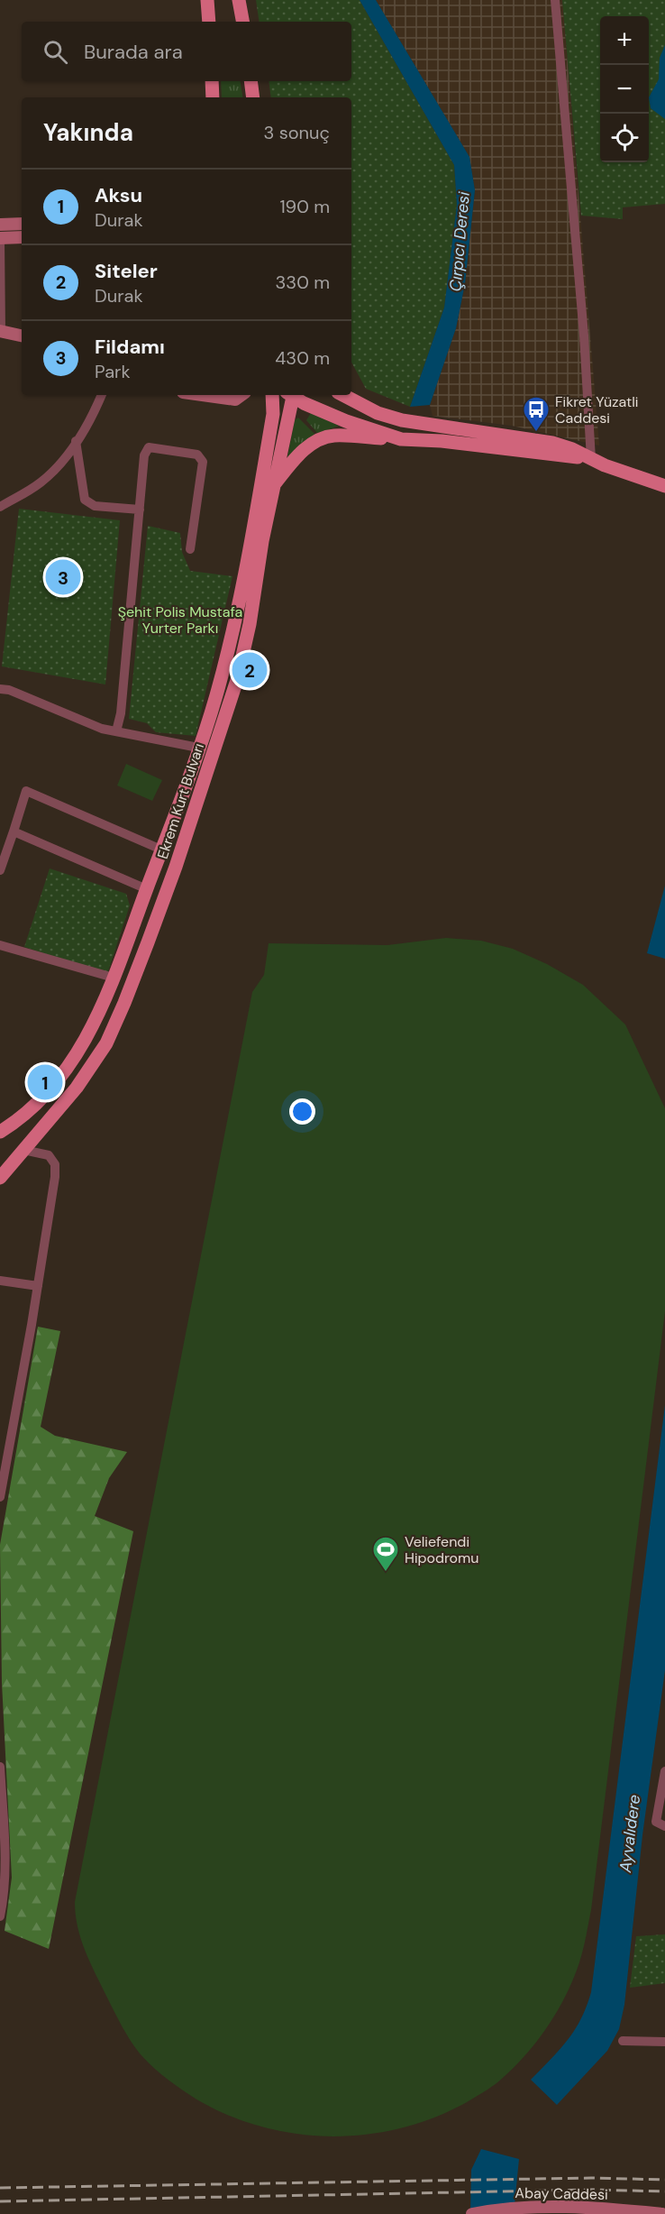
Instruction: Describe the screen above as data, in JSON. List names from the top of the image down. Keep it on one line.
{"streets":{"main road":["Ekrem Kurt Bulvarı","Abay Caddesi"]},"water":["Çırpıcı Deresi","Ayvalıdere"],"parks":["Şehit Polis Mustafa Yurter Parkı"],"places":{"bus stop":["Fikret Yüzatli Caddesi"],"sports":["Veliefendi Hipodromu"]},"page":{"map_buttons":["+","−"],"search":"Burada ara","heading":["Yakında","3 sonuç"],"list":[{"mark":"1","name":"Aksu","note":"Durak","value":"190 m"},{"mark":"2","name":"Siteler","note":"Durak","value":"330 m"},{"mark":"3","name":"Fildamı","note":"Park","value":"430 m"}],"pins":["3","2","1"]}}
